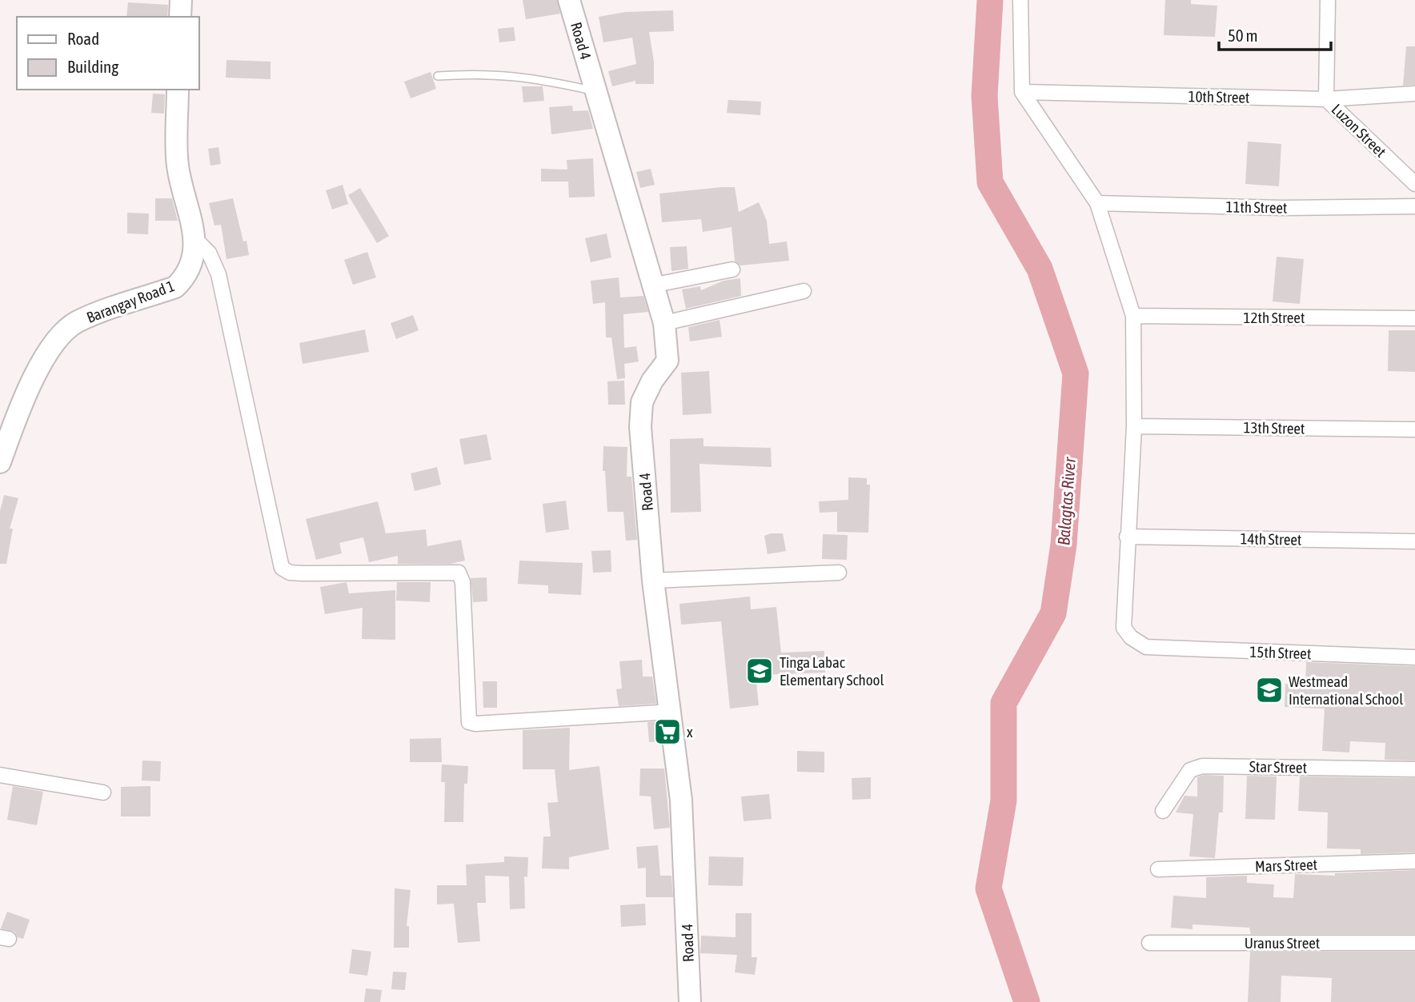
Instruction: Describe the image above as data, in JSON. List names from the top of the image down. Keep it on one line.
{"streets":{"street":["Road 4","10th Street","Luzon Street","11th Street","Barangay Road 1","12th Street","13th Street","14th Street","15th Street","Star Street","Mars Street","Uranus Street"]},"crossings":[["10th Street","Luzon Street"],["14th Street","15th Street"]],"water":["Balagtas River"],"places":{"school or university":["Tinga Labac Elementary School","Westmead International School"],"supermarket":["x"]},"legend":["Road","Building"],"scale_bar":"50 m"}
